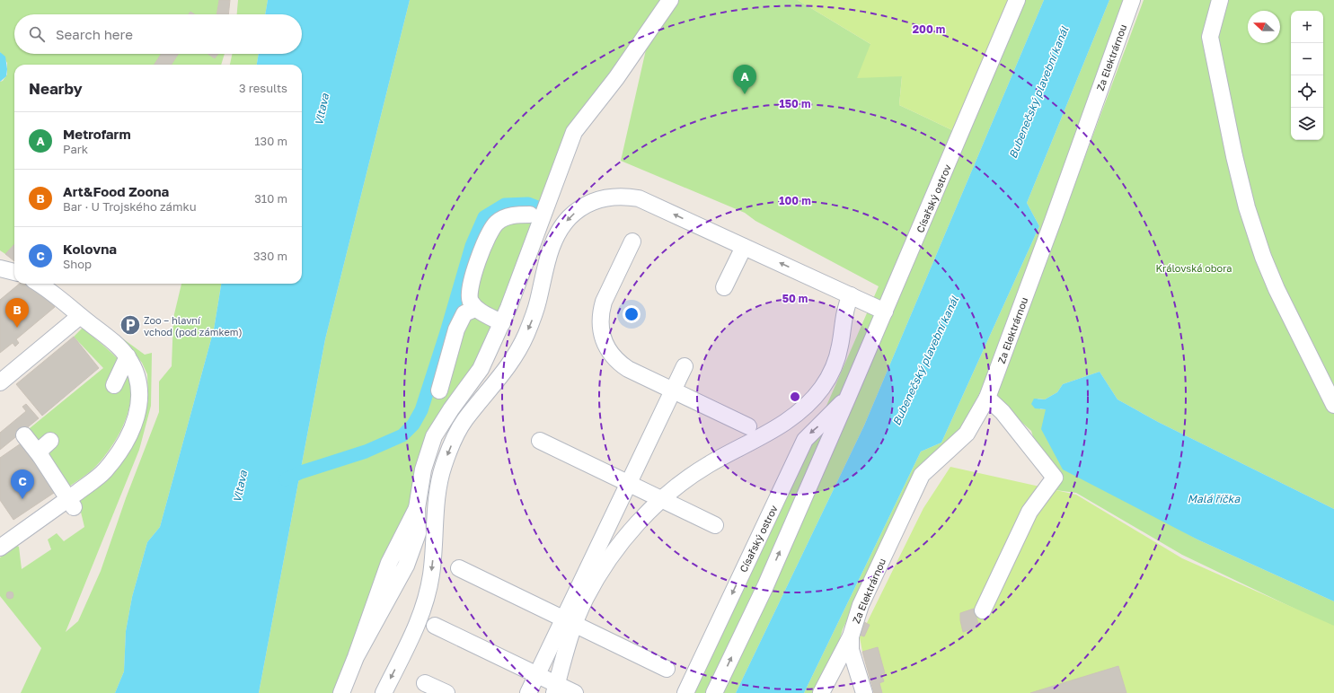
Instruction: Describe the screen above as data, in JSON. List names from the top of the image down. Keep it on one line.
{"streets":{"street":["Za Elektrárnou","Císařský ostrov"]},"water":["Bubenečský plavební kanál","Vltava","Malá říčka"],"parks":["Královská obora"],"places":{"parking":["Zoo – hlavní vchod (pod zámkem)"]},"north":"left","page":{"map_buttons":["+","−"],"search":"Search here","pins":["A","B","C"],"heading":["Nearby","3 results"],"list":[{"mark":"A","name":"Metrofarm","note":"Park","value":"130 m"},{"mark":"B","name":"Art&Food Zoona","note":"Bar · U Trojského zámku","value":"310 m"},{"mark":"C","name":"Kolovna","note":"Shop","value":"330 m"}]},"rings":["200 m","150 m","100 m","50 m"]}
